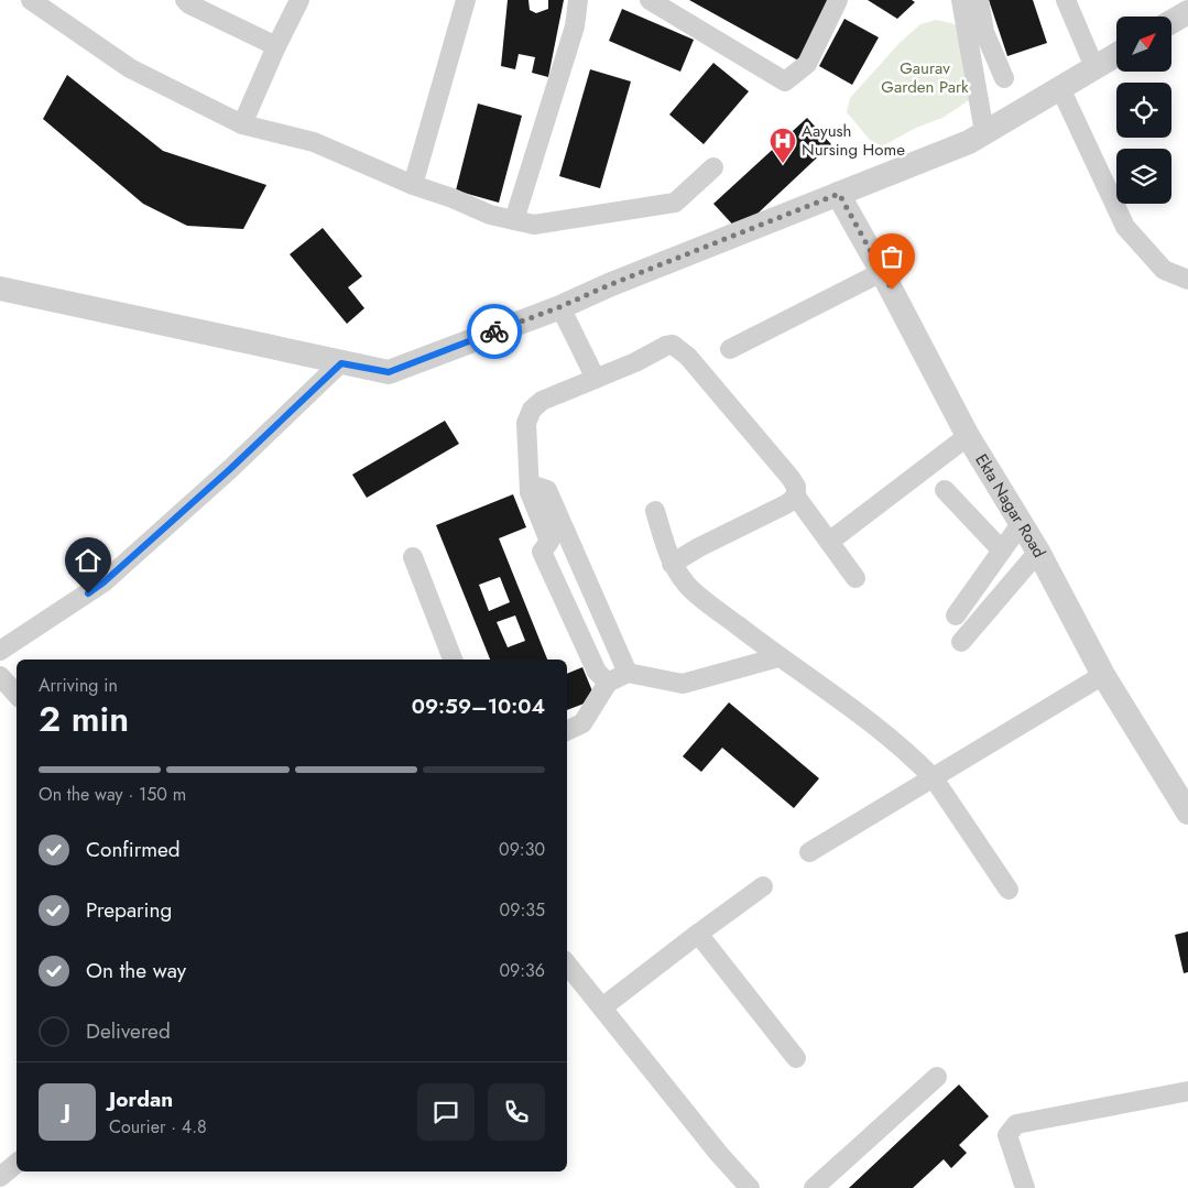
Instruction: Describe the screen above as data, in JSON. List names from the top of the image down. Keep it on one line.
{"streets":{"street":["Ekta Nagar Road"]},"parks":["Gaurav Garden Park"],"places":{"hospital":["Aayush Nursing Home"]},"north":"top right","page":{"heading":["2 min","Arriving in","09:59–10:04"],"panel":["Jordan","Courier · 4.8"],"bar":"On the way · 150 m","list":[["Confirmed","09:30"],["Preparing","09:35"],["On the way","09:36"],"Delivered"],"round":"J"}}
